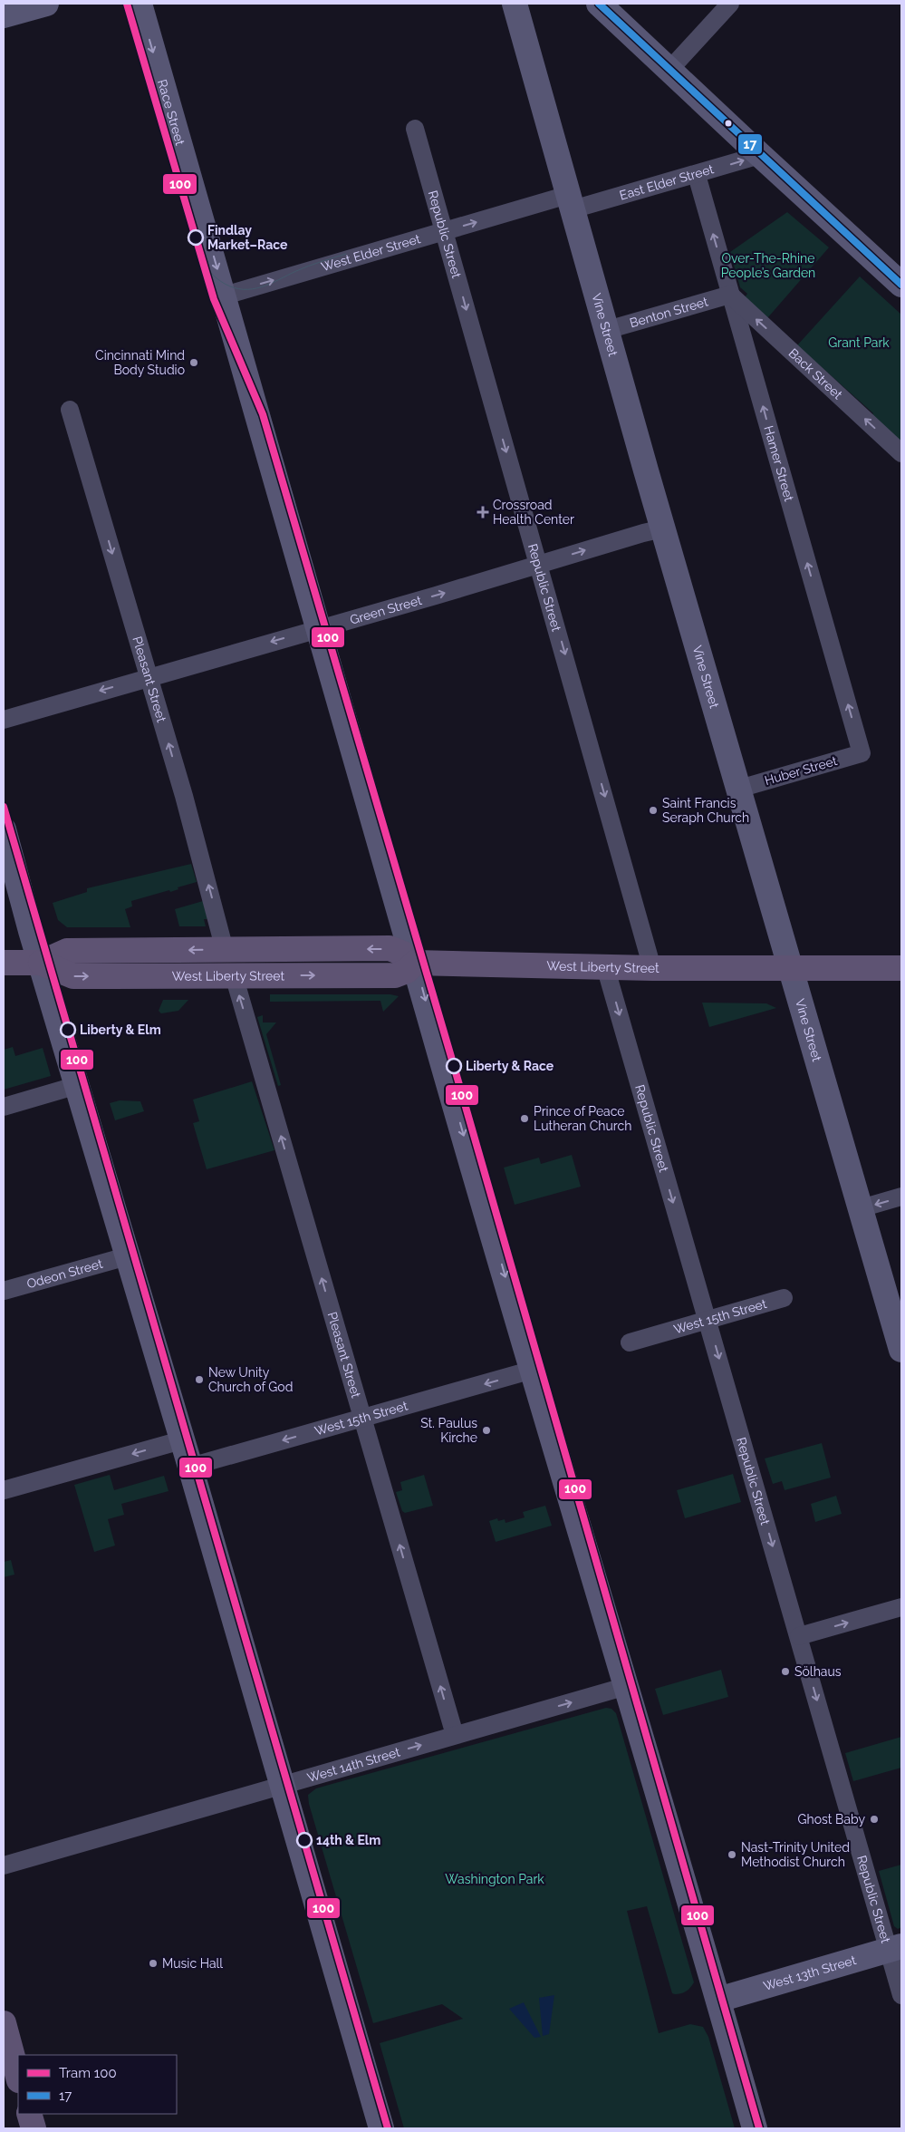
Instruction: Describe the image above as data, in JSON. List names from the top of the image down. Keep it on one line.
{"streets":{"main road":["West Liberty Street"],"street":["Race Street","East Elder Street","Republic Street","West Elder Street","Benton Street","Vine Street","Back Street","Hamer Street","Green Street","Pleasant Street","Huber Street","Odeon Street","West 15th Street","West 14th Street","West 13th Street"]},"crossings":[["Race Street","West Elder Street"],["Race Street","Green Street"],["Race Street","West Liberty Street"],["Race Street","West 15th Street"],["Race Street","West 14th Street"],["Race Street","West 13th Street"],["East Elder Street","West Elder Street"],["East Elder Street","Vine Street"],["East Elder Street","Hamer Street"],["Republic Street","West Elder Street"],["Republic Street","Green Street"],["Republic Street","West Liberty Street"],["Republic Street","West 15th Street"],["Republic Street","West 13th Street"],["West Elder Street","Vine Street"],["Benton Street","Vine Street"],["Benton Street","Back Street"],["Benton Street","Hamer Street"],["Vine Street","Green Street"],["Vine Street","Huber Street"],["Vine Street","West Liberty Street"],["Back Street","Hamer Street"],["Hamer Street","Huber Street"],["Green Street","Pleasant Street"],["Pleasant Street","West Liberty Street"],["Pleasant Street","West 15th Street"],["Pleasant Street","West 14th Street"]],"one_way":["Republic Street","West Elder Street","Hamer Street","West 15th Street","West 14th Street"],"parks":["Over-The-Rhine People’s Garden","Grant Park","Washington Park"],"places":{"other":["Findlay Market–Race","Cincinnati Mind Body Studio","Saint Francis Seraph Church","Liberty & Elm","Liberty & Race","Prince of Peace Lutheran Church","New Unity Church of God","St. Paulus Kirche","Sölhaus","Ghost Baby","14th & Elm","Nast-Trinity United Methodist Church","Music Hall"],"health":["Crossroad Health Center"]},"lines":["tram line 100","transit line 17"],"legend":["Tram 100","17"]}
